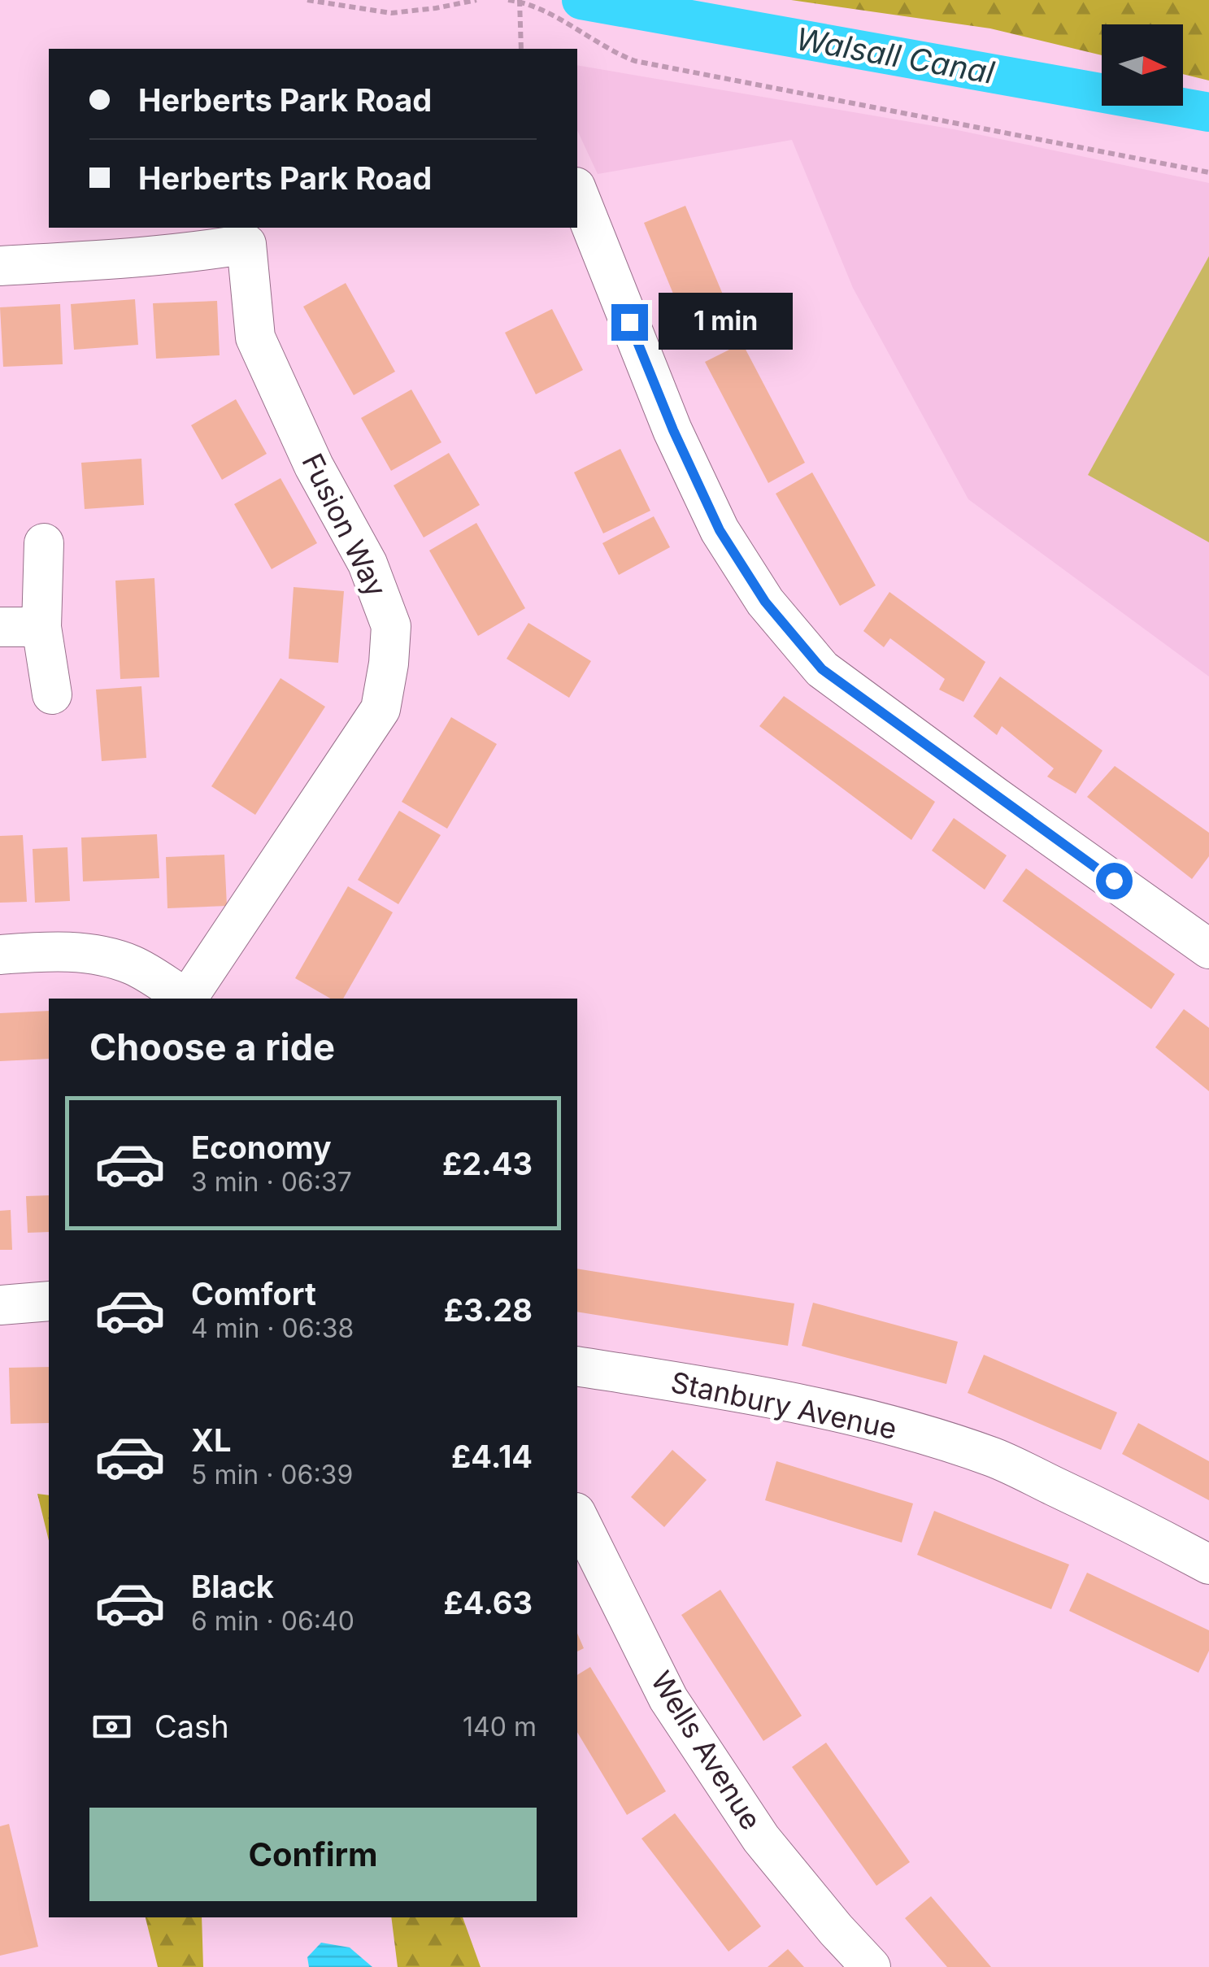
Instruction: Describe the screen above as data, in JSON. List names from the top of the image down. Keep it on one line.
{"streets":{"street":["Fusion Way","Stanbury Avenue","Wells Avenue"]},"water":["Walsall Canal"],"north":"right","page":{"banner":["Herberts Park Road","Herberts Park Road"],"bubble":"1 min","heading":"Choose a ride","list":[{"name":"Economy","note":"3 min · 06:37","value":"£2.43"},{"name":"Comfort","note":"4 min · 06:38","value":"£3.28"},{"name":"XL","note":"5 min · 06:39","value":"£4.14"},{"name":"Black","note":"6 min · 06:40","value":"£4.63"}],"pay":["Cash","140 m"],"buttons":"Confirm"}}
